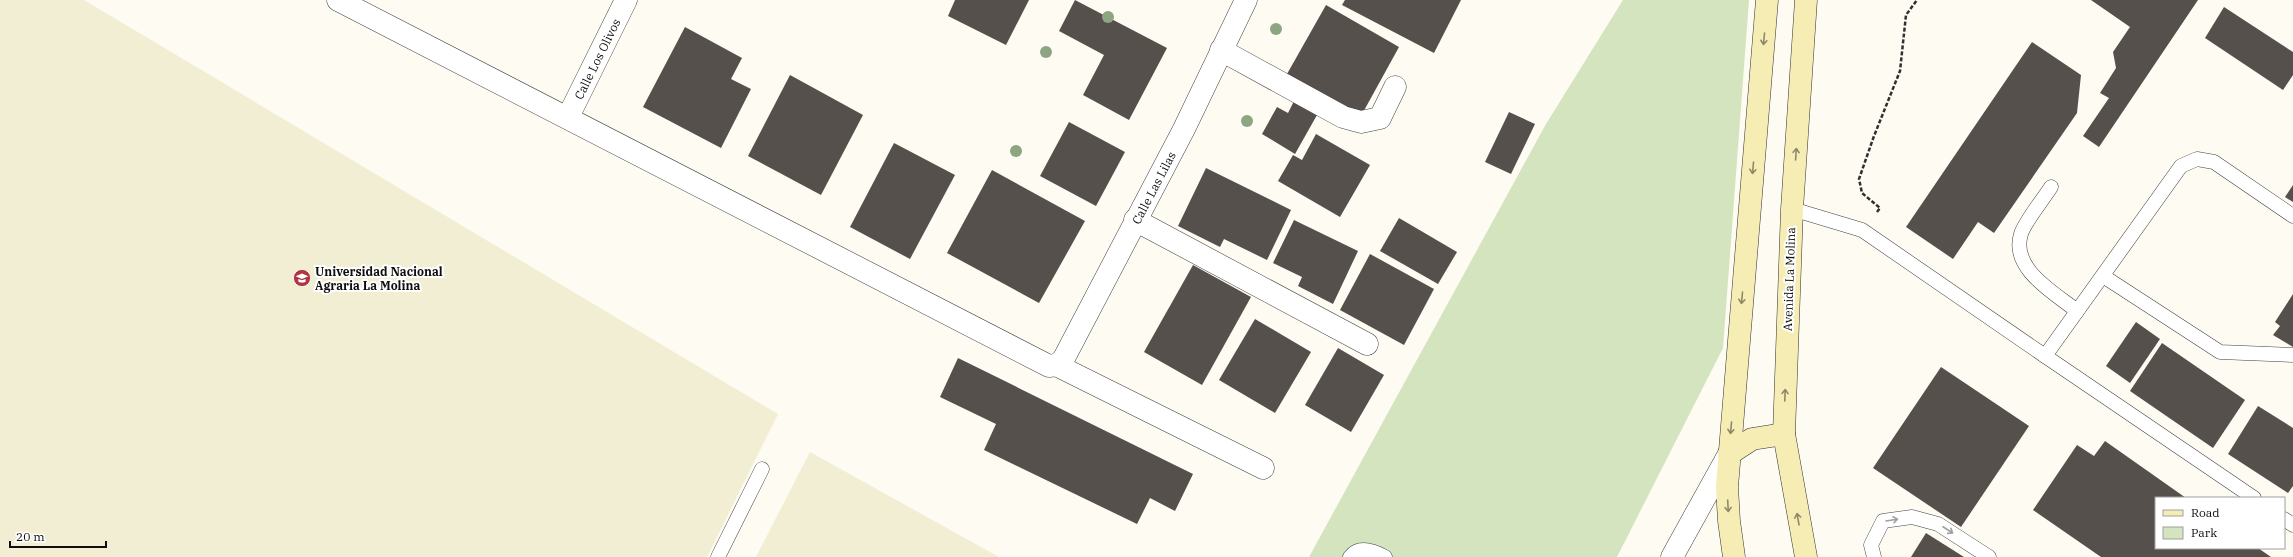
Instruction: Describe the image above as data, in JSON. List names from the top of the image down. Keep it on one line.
{"streets":{"main road":["Avenida La Molina"],"street":["Calle Los Olivos","Calle Las Lilas"]},"places":{"school or university":["Universidad Nacional Agraria La Molina"]},"legend":["Road","Park"],"scale_bar":"20 m"}
